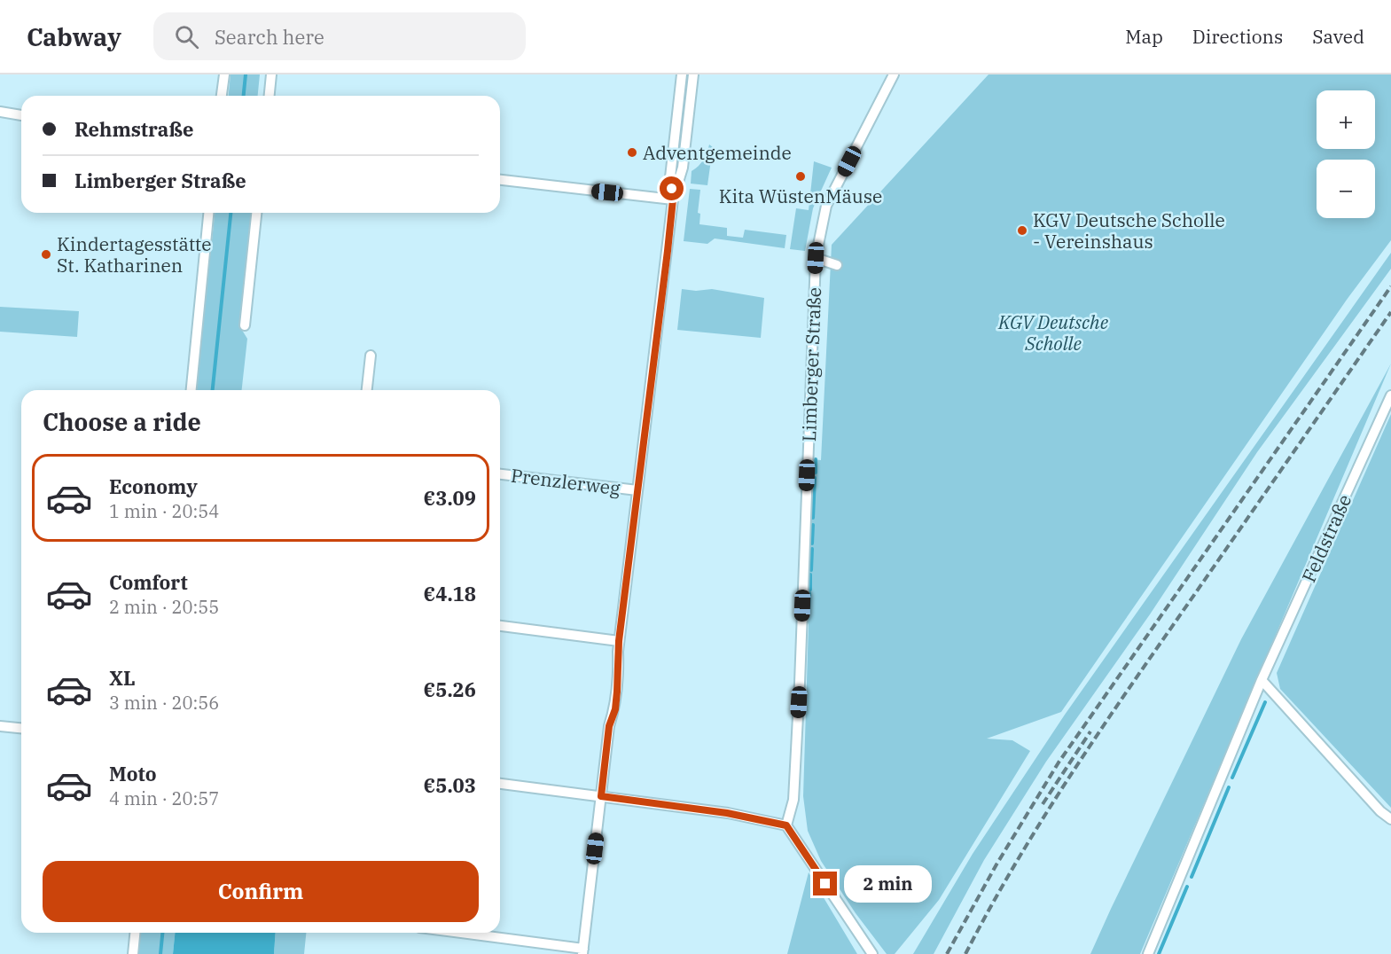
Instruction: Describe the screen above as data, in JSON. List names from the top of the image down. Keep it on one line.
{"streets":{"street":["Limberger Straße","Prenzlerweg","Feldstraße"]},"parks":["KGV Deutsche Scholle"],"places":["Adventgemeinde","Kita WüstenMäuse","KGV Deutsche Scholle - Vereinshaus","Kindertagesstätte St. Katharinen"],"page":{"header":"Cabway","search":"Search here","nav":["Map","Directions","Saved"],"map_buttons":["+","−"],"banner":["Rehmstraße","Limberger Straße"],"heading":"Choose a ride","list":[{"name":"Economy","note":"1 min · 20:54","value":"€3.09"},{"name":"Comfort","note":"2 min · 20:55","value":"€4.18"},{"name":"XL","note":"3 min · 20:56","value":"€5.26"},{"name":"Moto","note":"4 min · 20:57","value":"€5.03"}],"buttons":"Confirm","bubble":"2 min"}}
